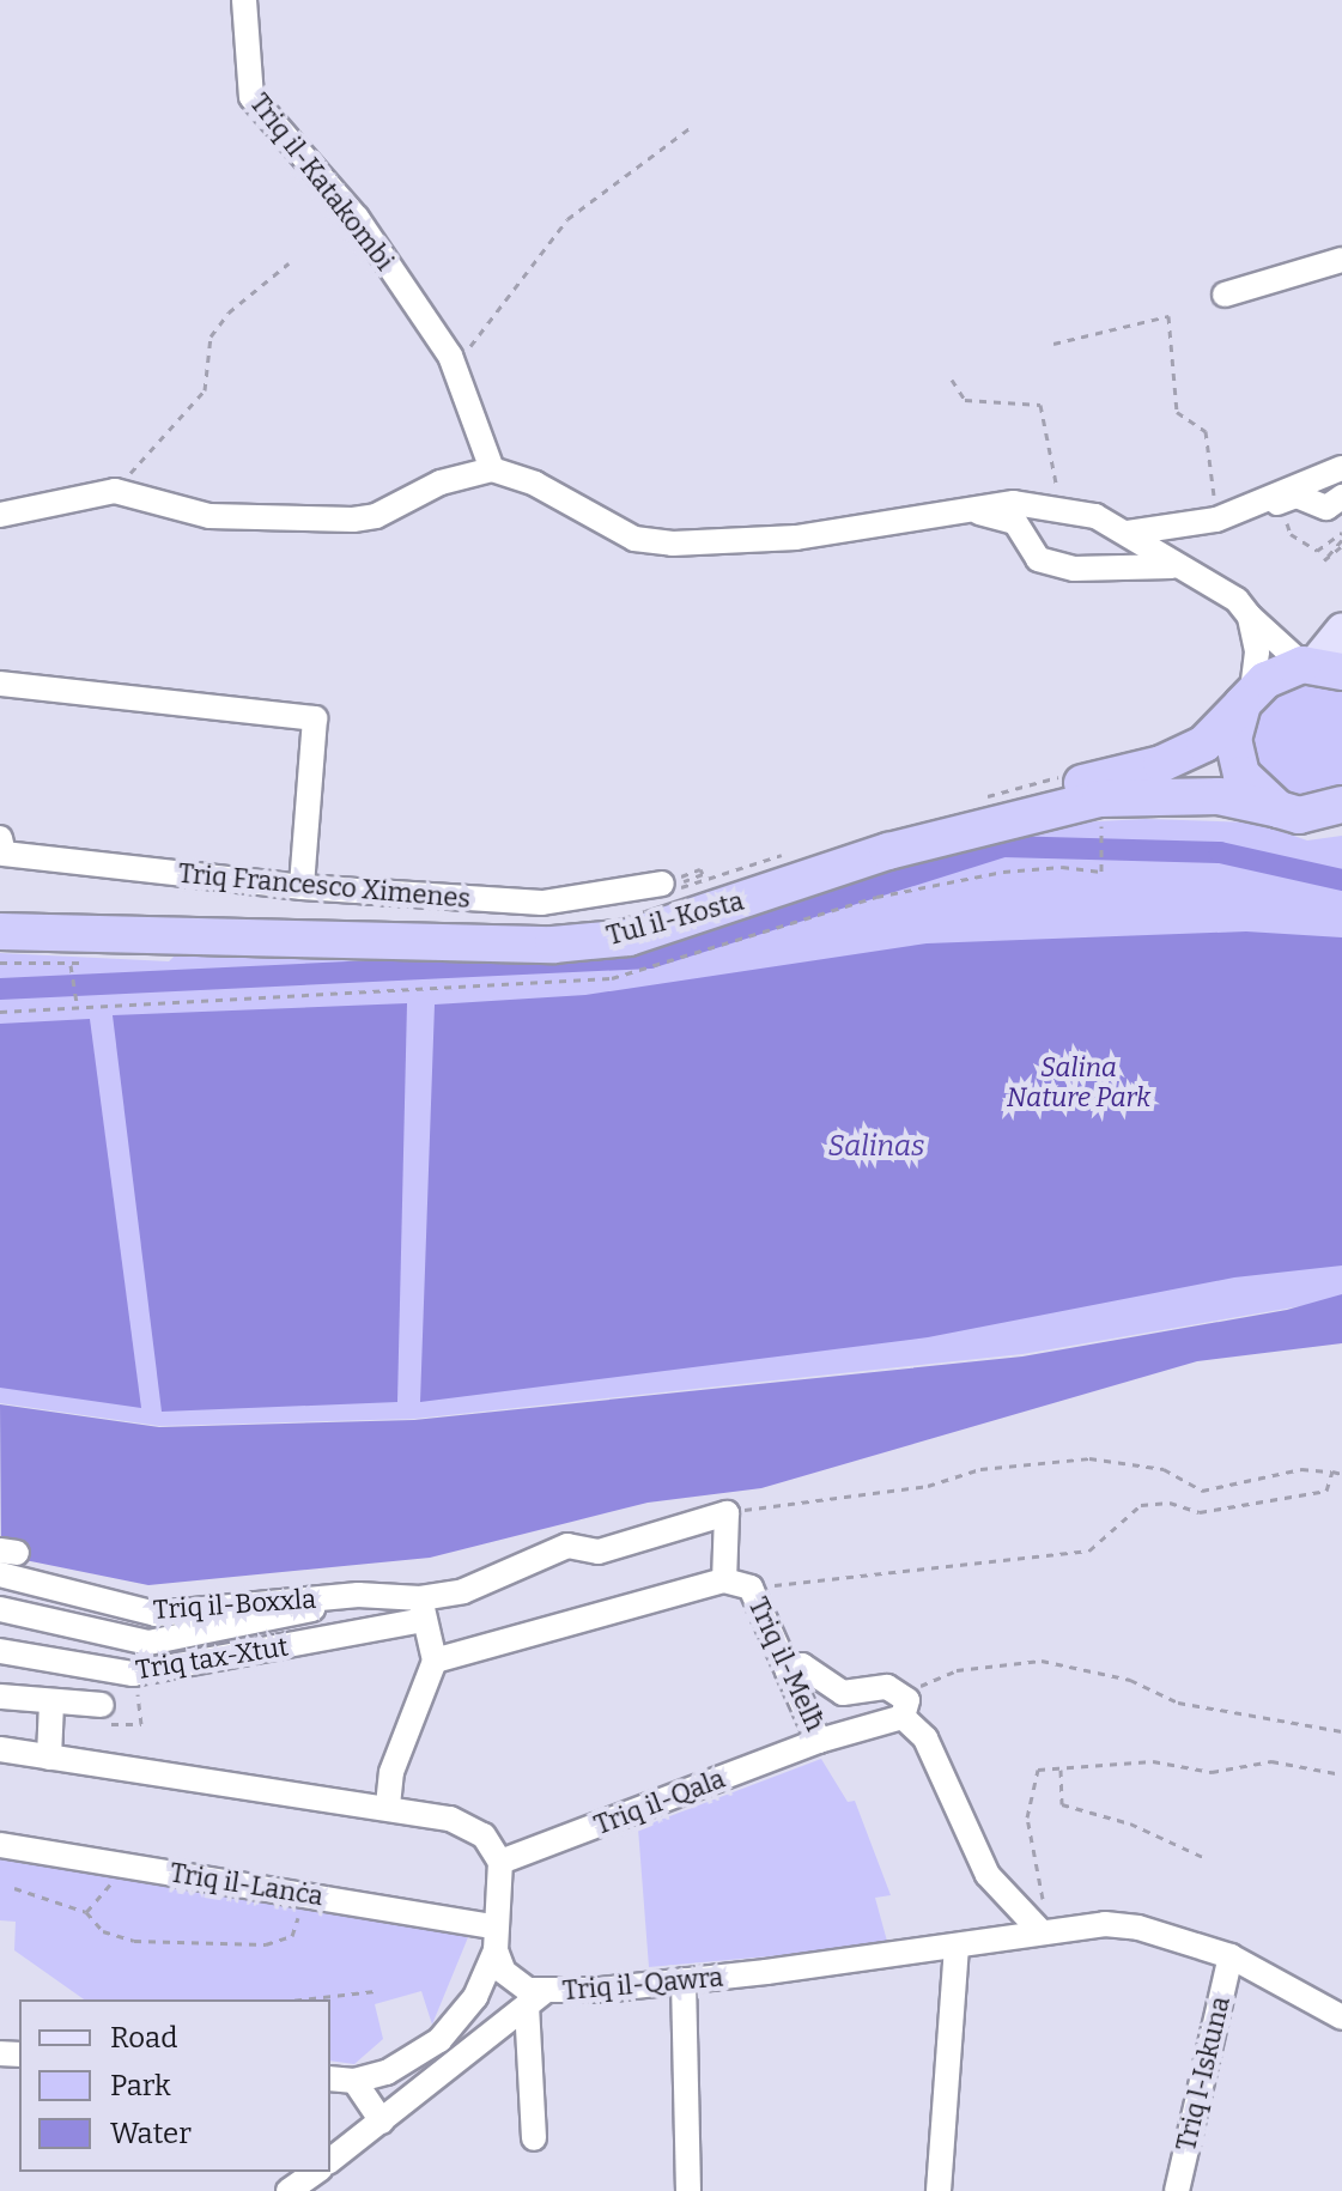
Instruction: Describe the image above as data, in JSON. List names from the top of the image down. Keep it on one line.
{"streets":{"highway":["Tul il-Kosta"],"street":["Triq il-Katakombi","Triq Francesco Ximenes","Triq il-Boxxla","Triq tax-Xtut","Triq il-Melħ","Triq il-Qala","Triq il-Lanċa","Triq il-Qawra","Triq l-Iskuna"]},"crossings":[["Triq il-Boxxla","Triq tax-Xtut"],["Triq il-Melħ","Triq il-Qala"],["Triq il-Lanċa","Triq il-Qawra"],["Triq il-Qawra","Triq l-Iskuna"]],"water":["Salinas"],"parks":["Salina Nature Park"],"legend":["Road","Park","Water"]}
